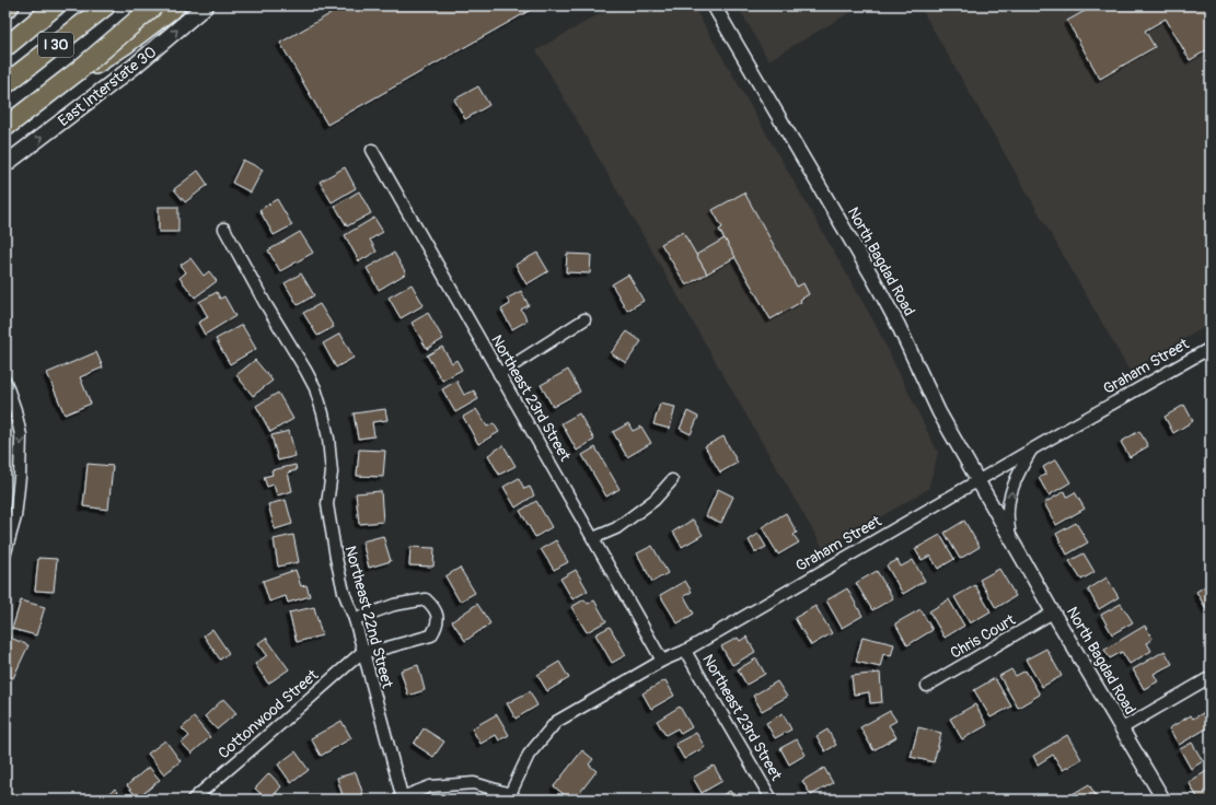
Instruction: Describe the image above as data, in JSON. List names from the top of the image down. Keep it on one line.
{"streets":{"highway":["I 30"],"main road":["East Interstate 30"],"street":["North Bagdad Road","Graham Street","Northeast 23rd Street","Northeast 22nd Street","Chris Court","Cottonwood Street"]},"crossings":[["North Bagdad Road","Graham Street"],["North Bagdad Road","Chris Court"],["Graham Street","Northeast 23rd Street"],["Northeast 22nd Street","Cottonwood Street"]],"one_way":["East Interstate 30"]}
